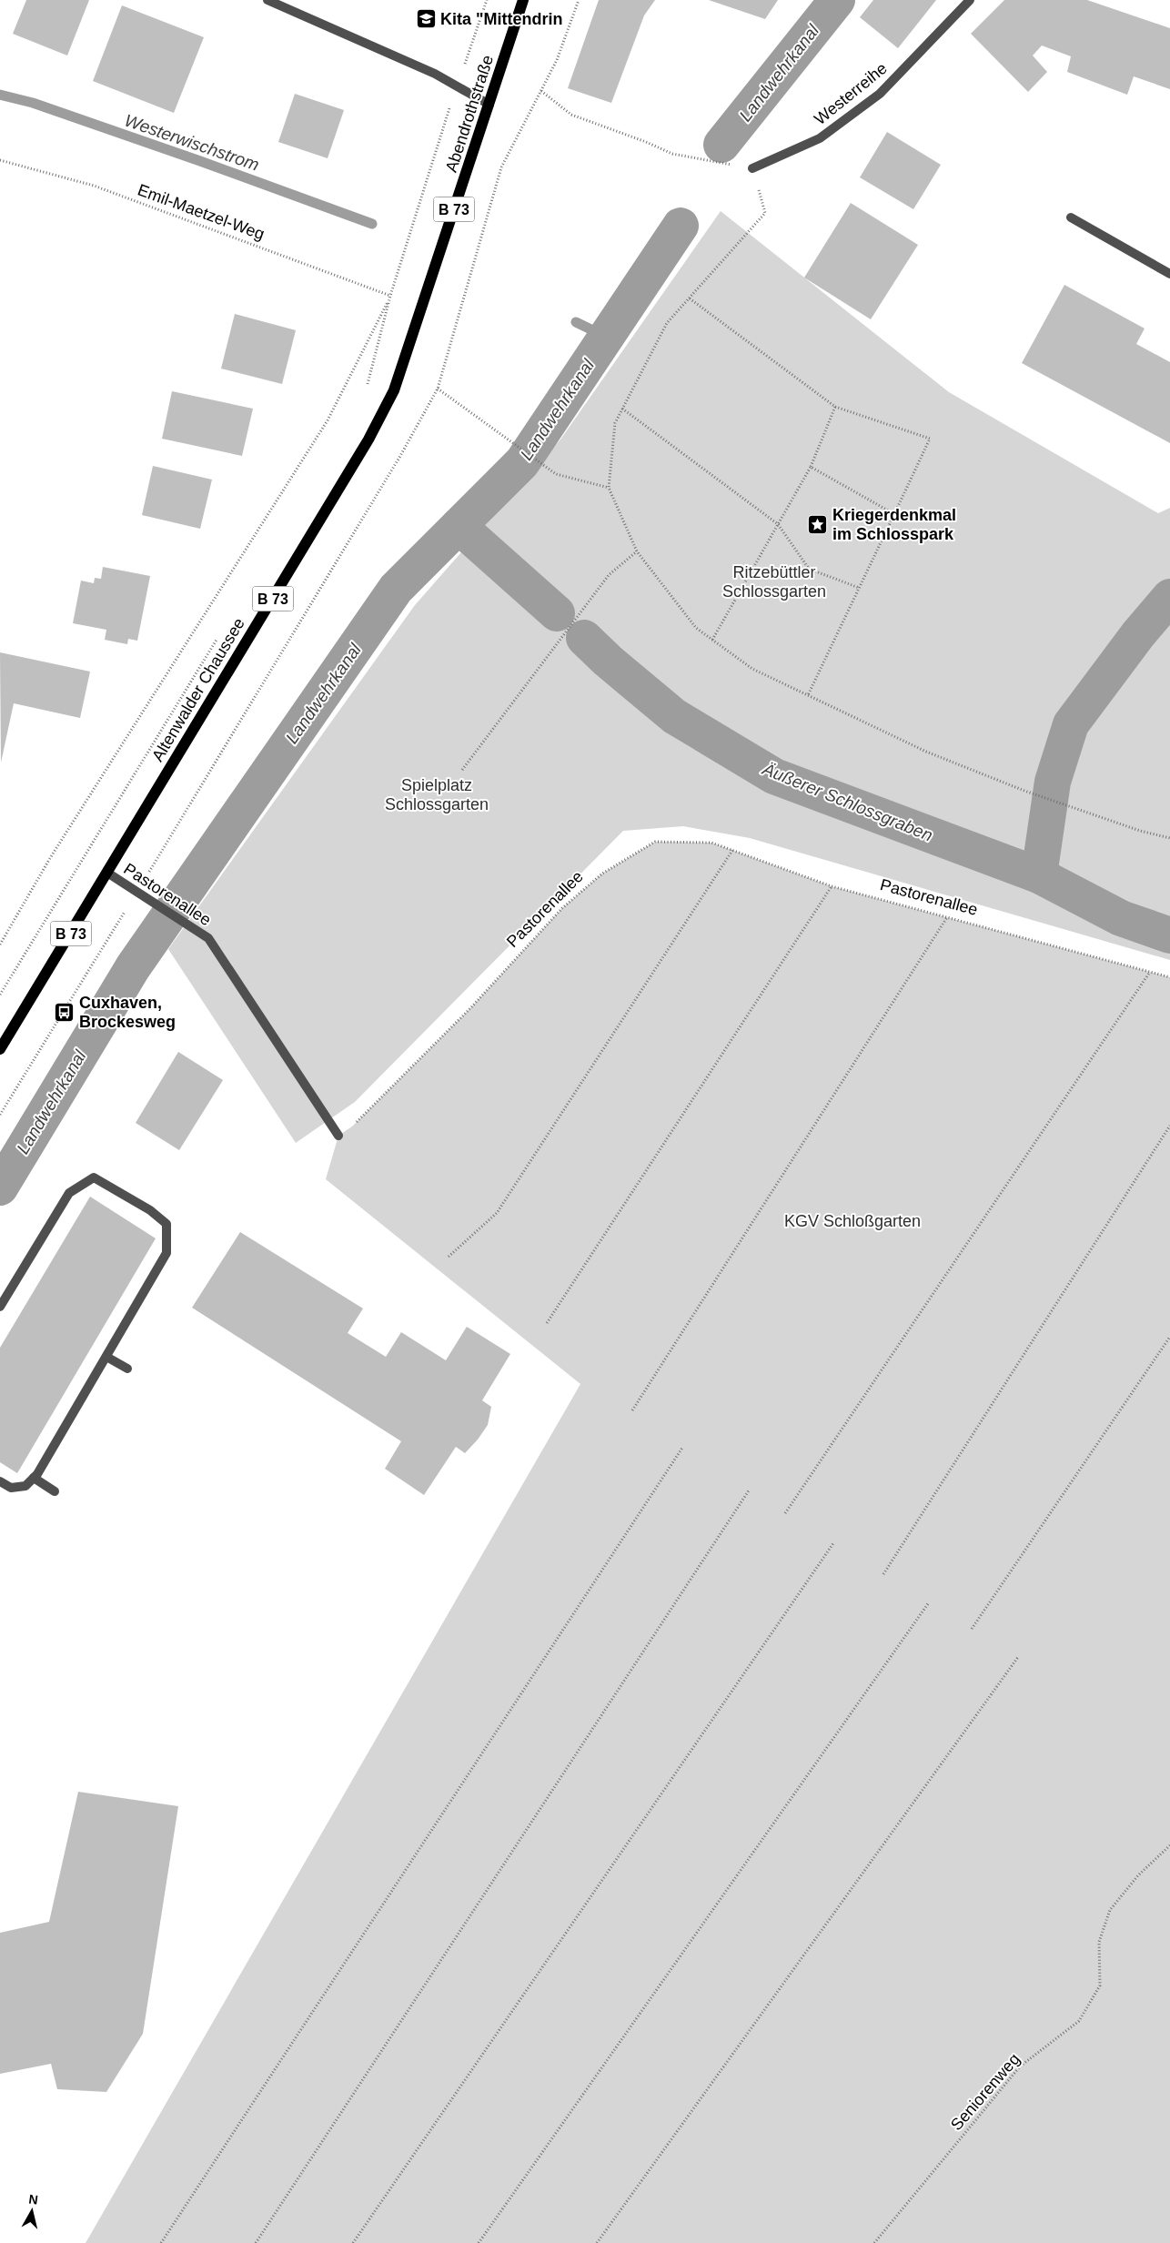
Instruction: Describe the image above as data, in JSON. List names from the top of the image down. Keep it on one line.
{"streets":{"main road":["Abendrothstraße","B 73","Altenwalder Chaussee"],"street":["Westerreihe","Pastorenallee"],"path":["Emil-Maetzel-Weg","Seniorenweg"]},"crossings":[["Abendrothstraße","Altenwalder Chaussee"],["Altenwalder Chaussee","Pastorenallee"]],"water":["Landwehrkanal","Westerwischstrom","Äußerer Schlossgraben"],"parks":["Ritzebüttler Schlossgarten","Spielplatz Schlossgarten","KGV Schloßgarten"],"places":{"school or university":["Kita \"Mittendrin"],"place":["Kriegerdenkmal im Schlosspark"],"bus stop":["Cuxhaven, Brockesweg"]},"north":"top"}
